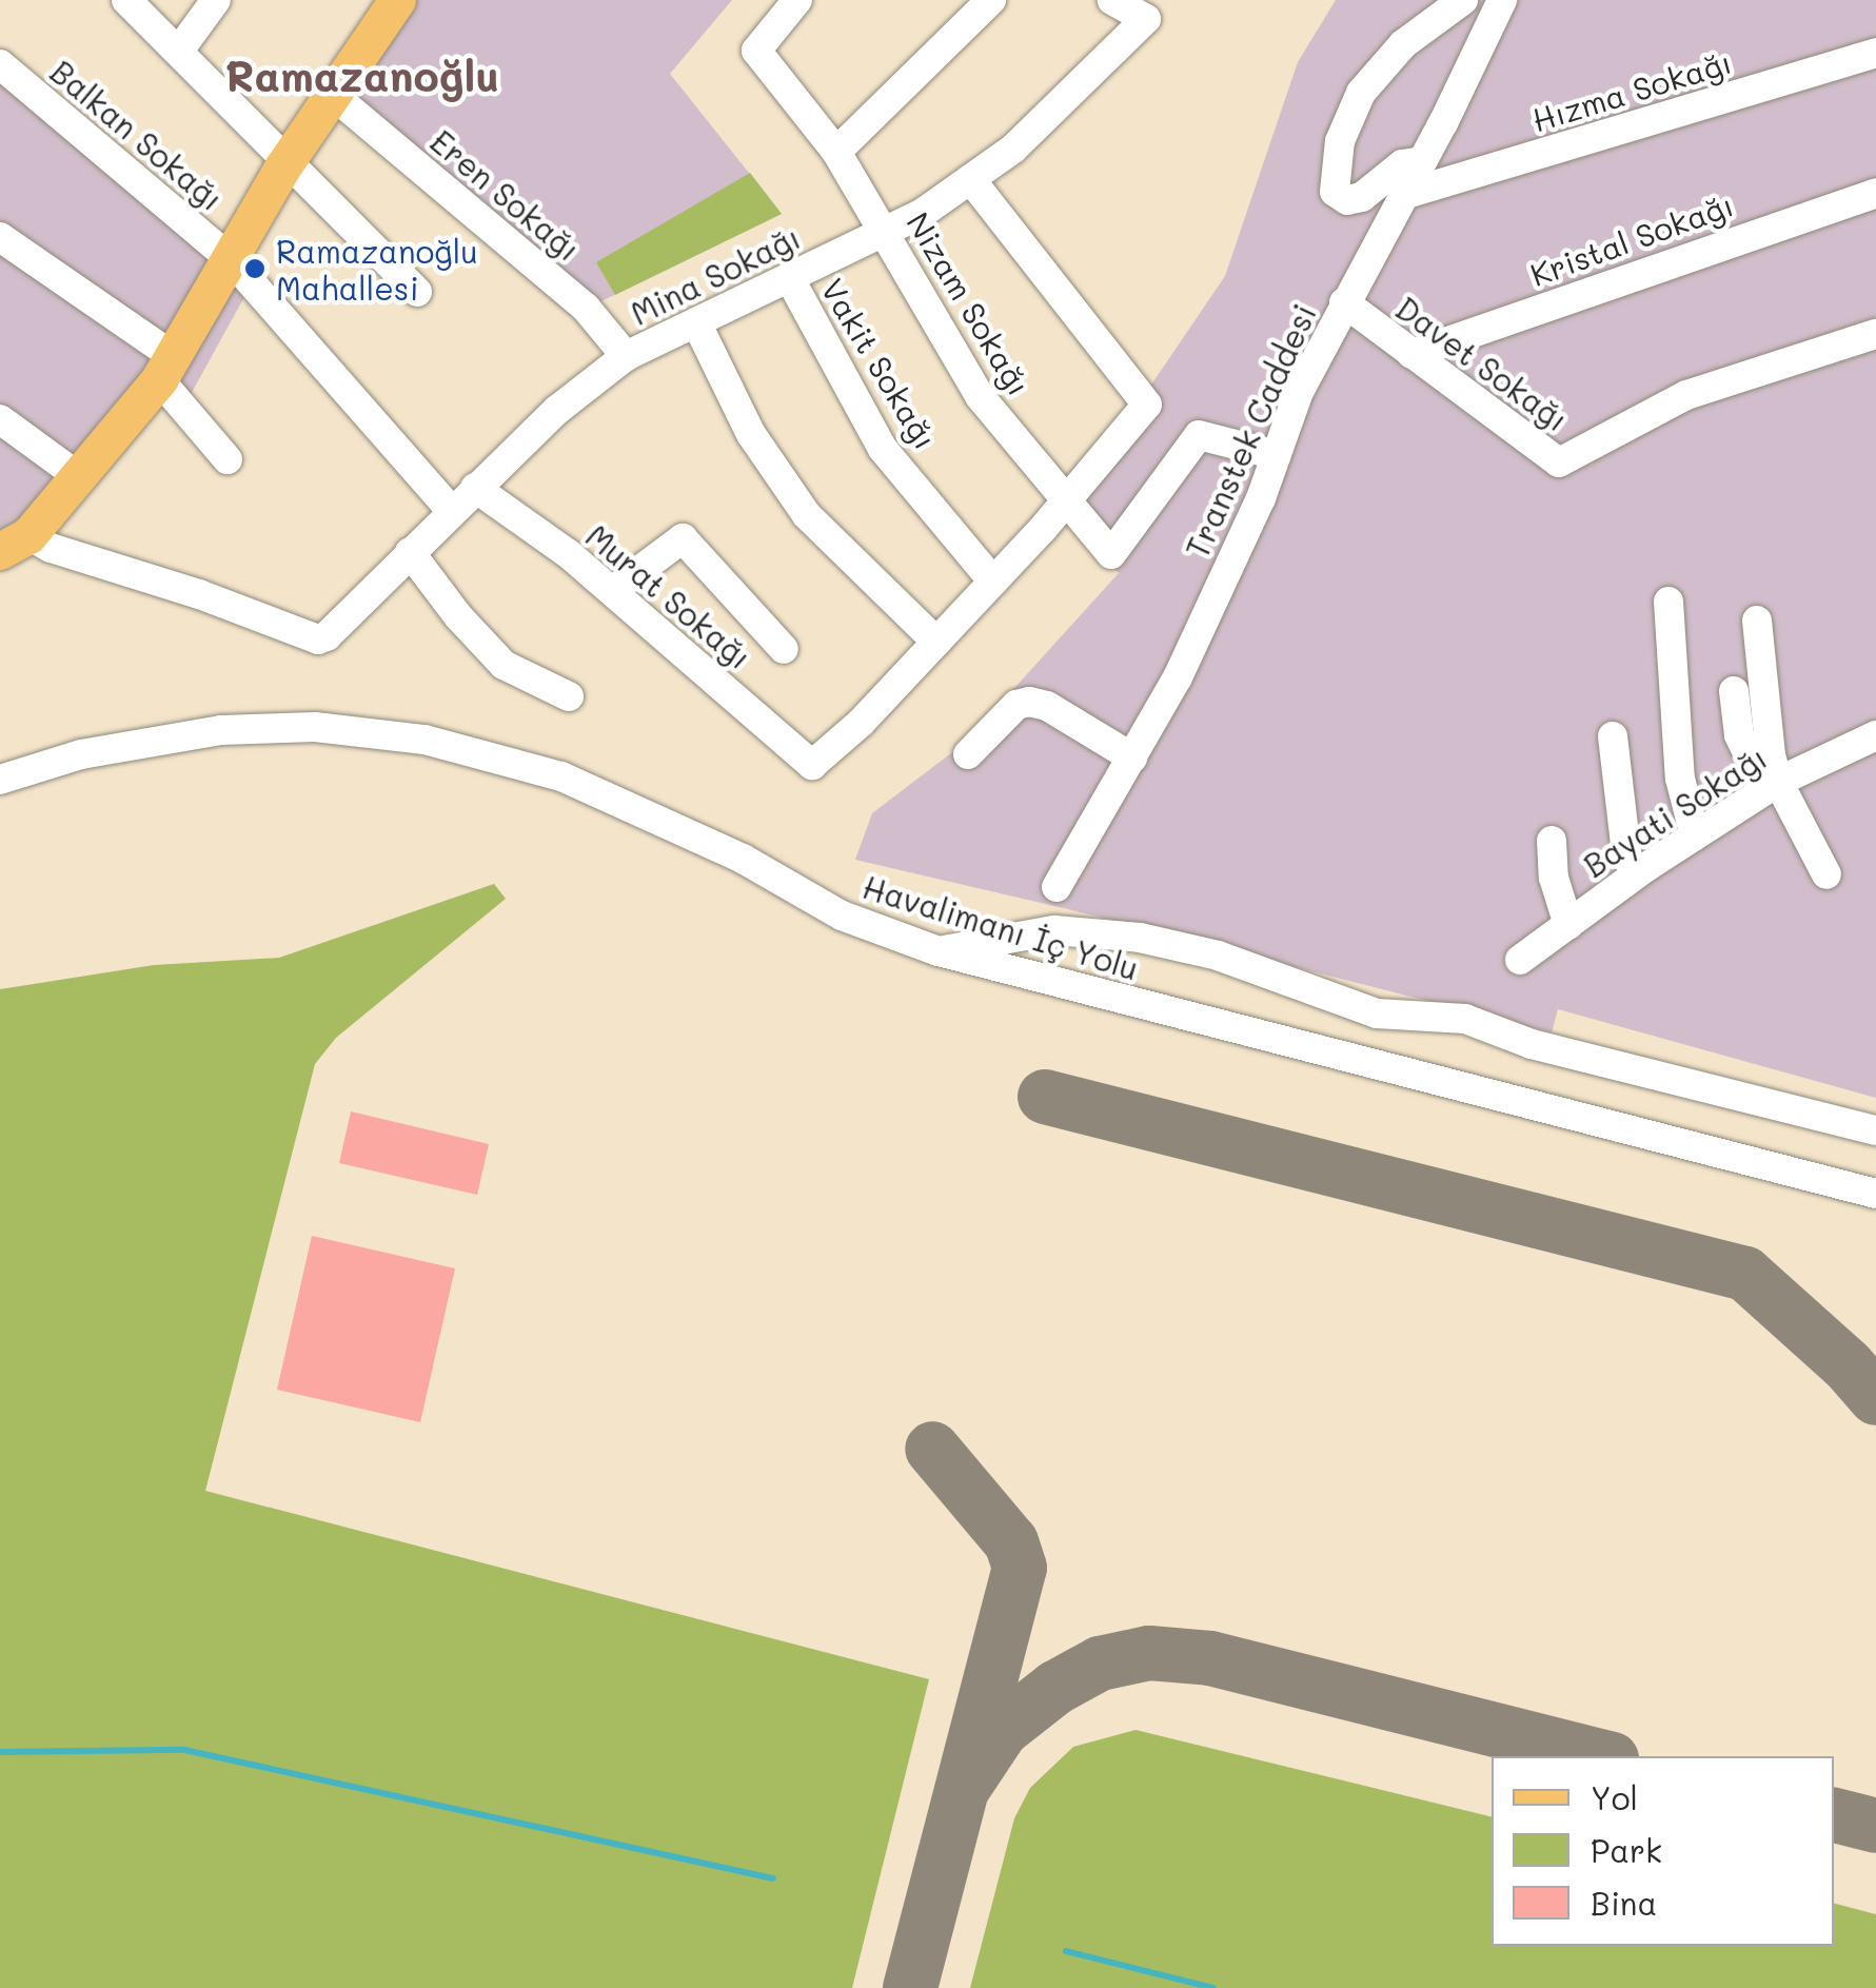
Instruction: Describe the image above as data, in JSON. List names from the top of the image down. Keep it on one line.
{"streets":{"street":["Hızma Sokağı","Balkan Sokağı","Eren Sokağı","Kristal Sokağı","Mina Sokağı","Nizam Sokağı","Vakit Sokağı","Davet Sokağı","Transtek Caddesi","Murat Sokağı","Bayati Sokağı","Havalimanı İç Yolu"]},"crossings":[["Hızma Sokağı","Transtek Caddesi"],["Balkan Sokağı","Mina Sokağı"],["Eren Sokağı","Mina Sokağı"],["Kristal Sokağı","Davet Sokağı"],["Mina Sokağı","Nizam Sokağı"],["Mina Sokağı","Vakit Sokağı"],["Mina Sokağı","Murat Sokağı"],["Nizam Sokağı","Transtek Caddesi"],["Davet Sokağı","Transtek Caddesi"]],"districts":["Ramazanoğlu"],"places":["Ramazanoğlu Mahallesi"],"legend":["Yol","Park","Bina"]}
